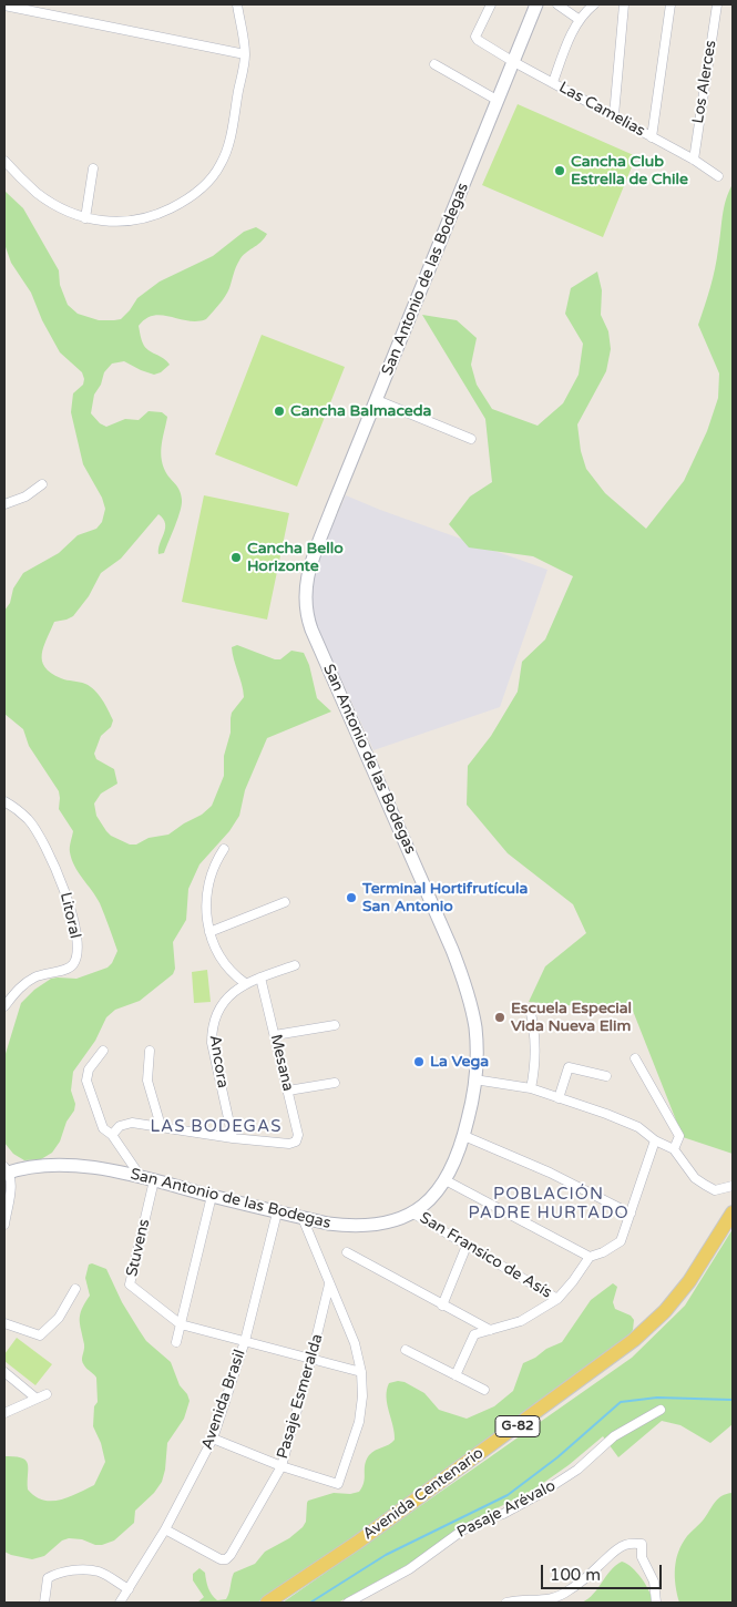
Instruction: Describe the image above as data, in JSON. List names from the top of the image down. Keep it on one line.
{"streets":{"main road":["G-82","Avenida Centenario"],"street":["Los Alerces","Las Camelias","San Antonio de las Bodegas","Litoral","Ancora","Mesana","Stuvens","San Fransico de Asís","Pasaje Esmeralda","Avenida Brasil","Pasaje Arévalo"]},"crossings":[["Los Alerces","Las Camelias"],["Las Camelias","San Antonio de las Bodegas"],["San Antonio de las Bodegas","Stuvens"],["San Antonio de las Bodegas","San Fransico de Asís"],["San Antonio de las Bodegas","Avenida Brasil"],["Ancora","Mesana"],["Pasaje Esmeralda","Avenida Brasil"]],"districts":["LAS BODEGAS","POBLACIÓN PADRE HURTADO"],"places":["Cancha Club Estrella de Chile","Cancha Balmaceda","Cancha Bello Horizonte","Terminal Hortifrutícula San Antonio","Escuela Especial Vida Nueva Elim","La Vega"],"scale_bar":"100 m"}
